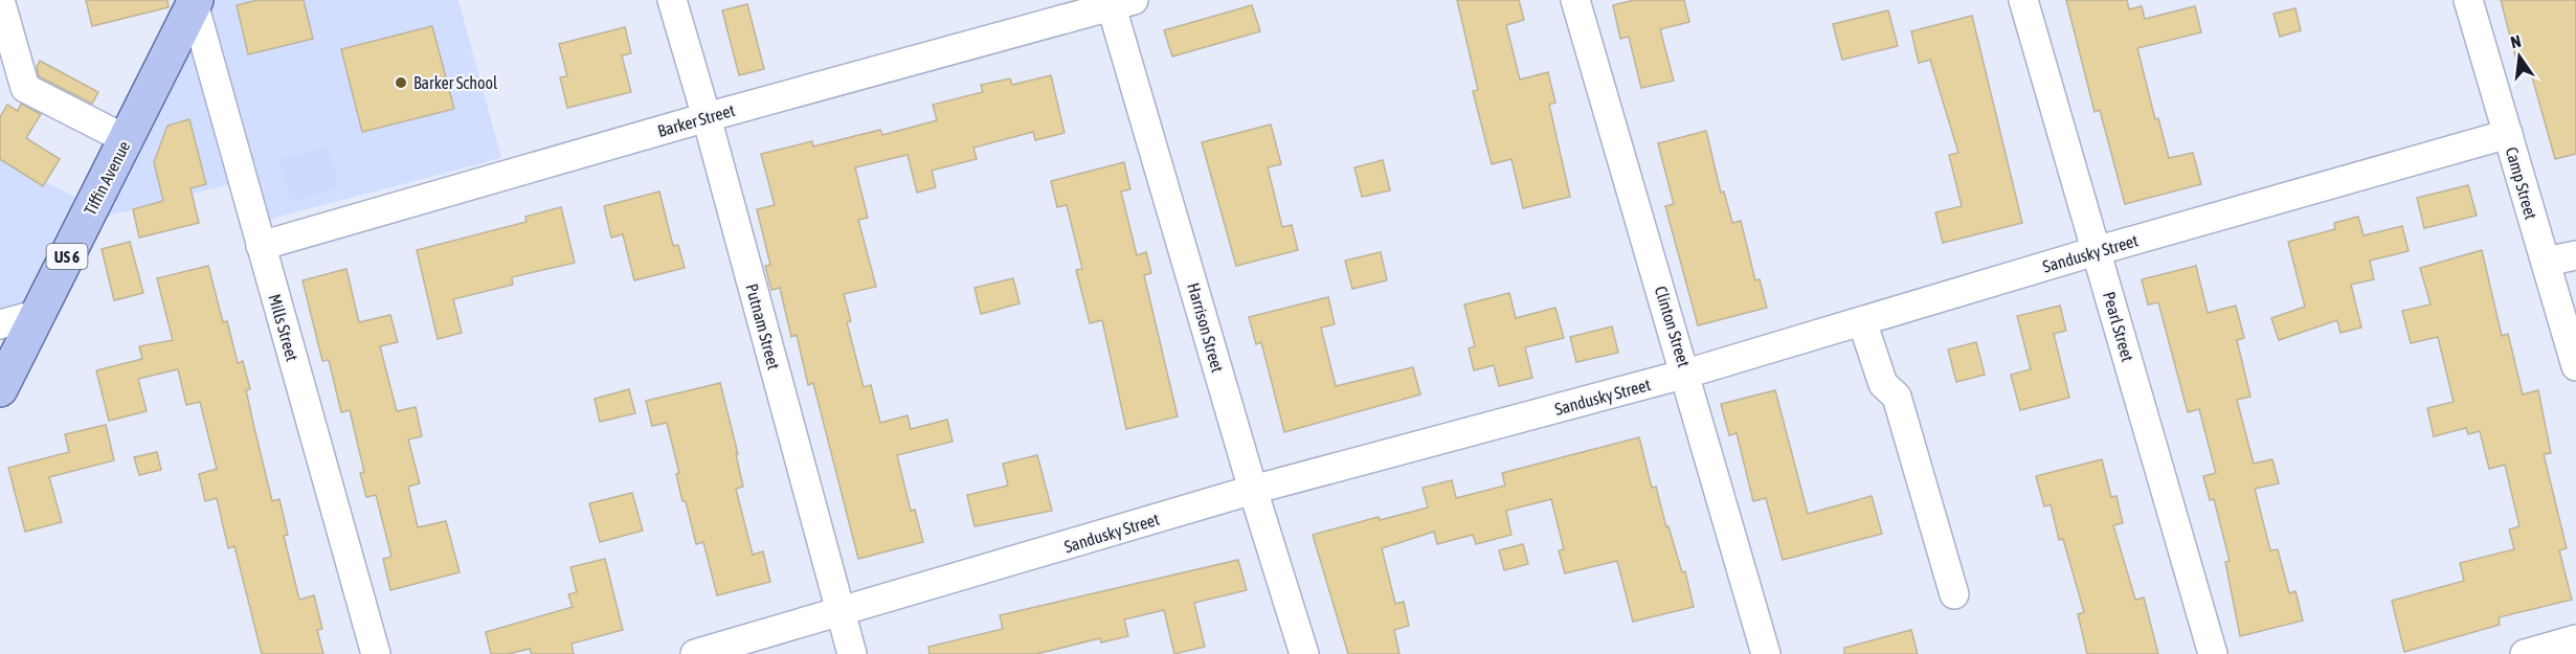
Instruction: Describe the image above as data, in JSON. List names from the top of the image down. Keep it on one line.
{"streets":{"main road":["Tiffin Avenue","US 6"],"street":["Barker Street","Camp Street","Sandusky Street","Putnam Street","Clinton Street","Pearl Street","Mills Street","Harrison Street"]},"crossings":[["Barker Street","Putnam Street"],["Barker Street","Mills Street"],["Barker Street","Harrison Street"],["Tiffin Avenue","Mills Street"],["Camp Street","Sandusky Street"],["Sandusky Street","Putnam Street"],["Sandusky Street","Clinton Street"],["Sandusky Street","Pearl Street"],["Sandusky Street","Harrison Street"]],"places":["Barker School"],"north":"top"}
